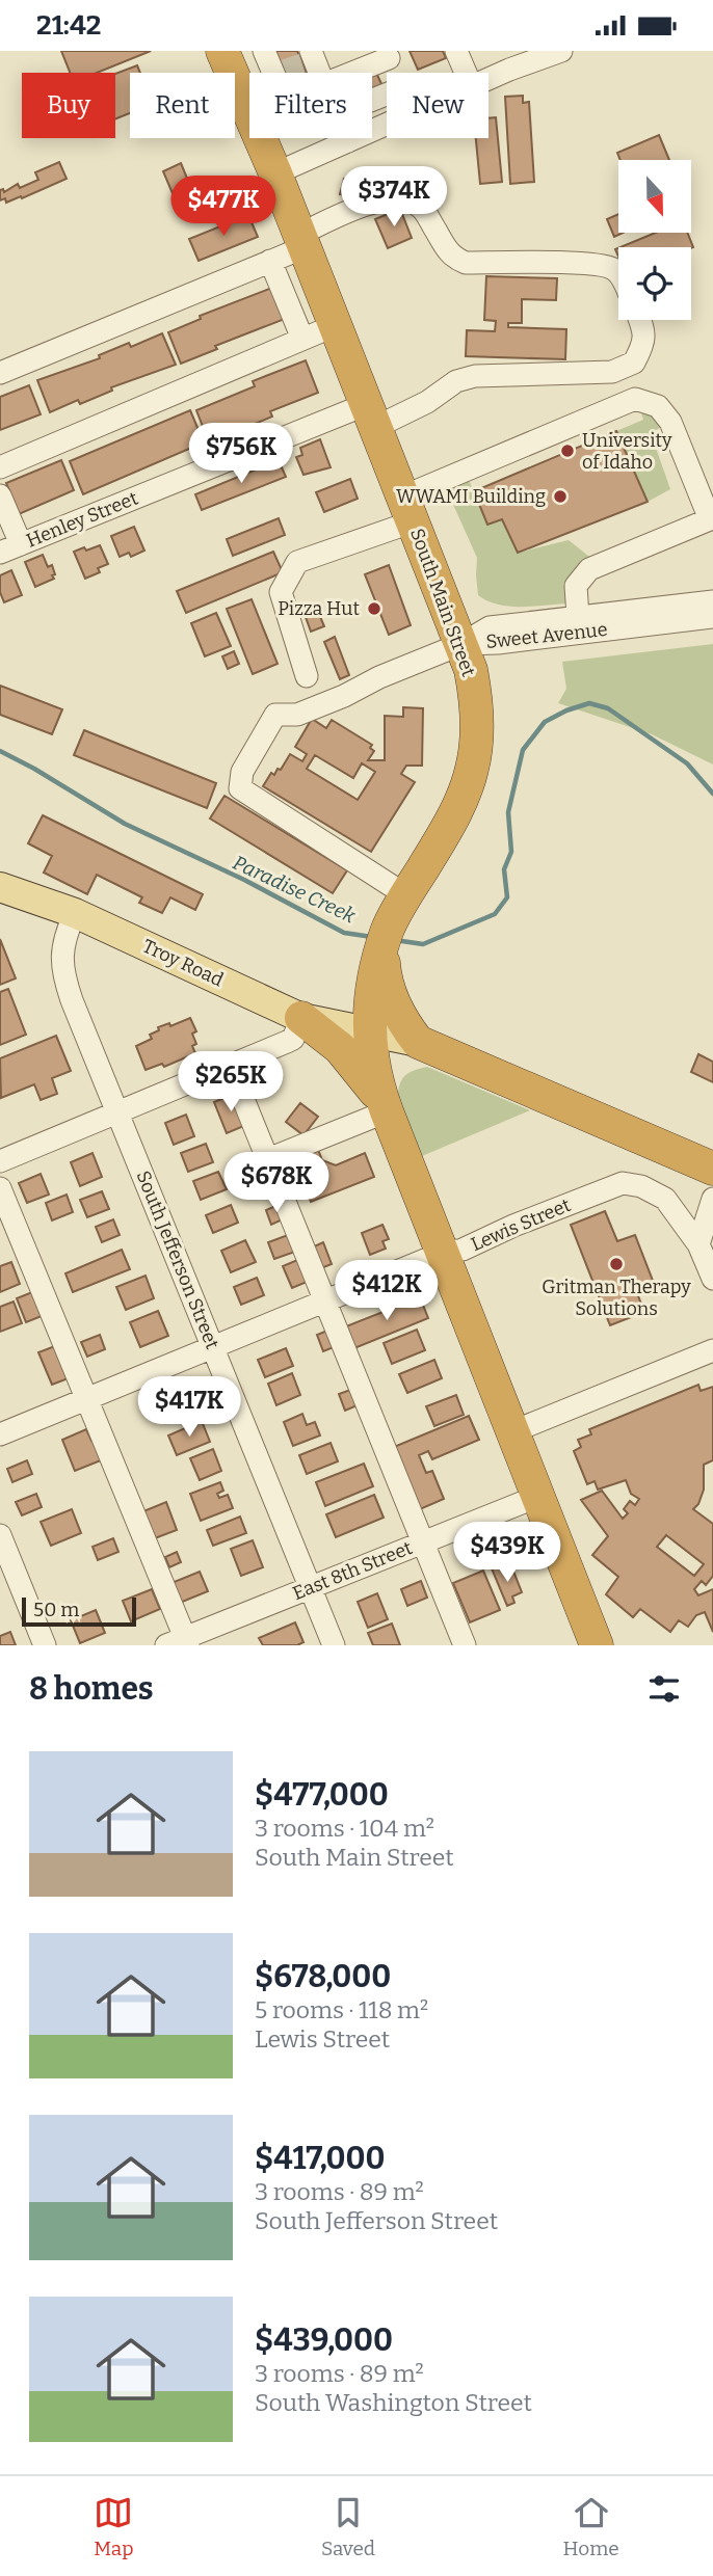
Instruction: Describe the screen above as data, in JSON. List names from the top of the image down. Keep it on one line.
{"streets":{"highway":["South Main Street"],"main road":["Troy Road"],"street":["Henley Street","Sweet Avenue","Lewis Street","South Jefferson Street","East 8th Street"]},"crossings":[["Henley Street","South Main Street"],["South Main Street","Sweet Avenue"],["South Main Street","Troy Road"],["Troy Road","South Jefferson Street"],["Lewis Street","South Jefferson Street"],["South Jefferson Street","East 8th Street"]],"water":["Paradise Creek"],"places":["University of Idaho","WWAMI Building","Pizza Hut","Gritman Therapy Solutions"],"scale_bar":"50 m","north":"bottom","page":{"status":"21:42","chip":["Buy","Rent","Filters","New"],"price":["$374K","$477K","$756K","$265K","$678K","$412K","$417K","$439K"],"scale":"50 m","heading":"8 homes","list":[{"name":"$477,000","note":"3 rooms · 104 m² · South Main Street"},{"name":"$678,000","note":"5 rooms · 118 m² · Lewis Street"},{"name":"$417,000","note":"3 rooms · 89 m² · South Jefferson Street"},{"name":"$439,000","note":"3 rooms · 89 m² · South Washington Street"}],"tabs":["Map","Saved","Home"]}}
